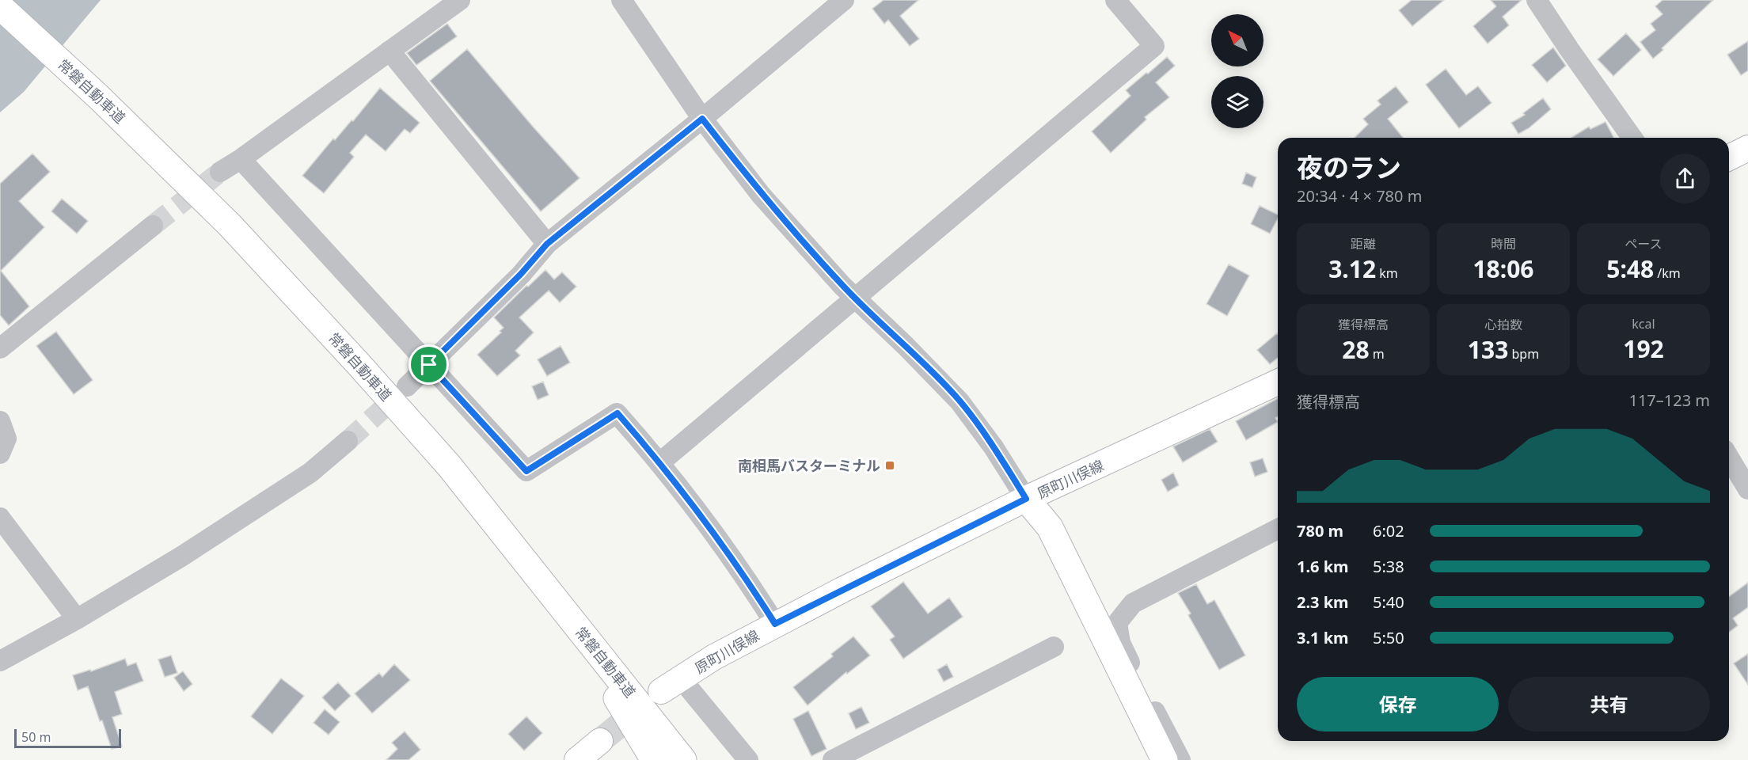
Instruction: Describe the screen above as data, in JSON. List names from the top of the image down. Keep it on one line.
{"streets":{"highway":["常磐自動車道"],"main road":["原町川俣線"]},"places":{"transit":["南相馬バスターミナル"]},"scale_bar":"50 m","north":"top left","page":{"heading":["夜のラン","20:34 · 4 × 780 m"],"stats":[["距離","3.12 km"],["時間","18:06"],["ペース","5:48 /km"],["獲得標高","28 m"],["心拍数","133 bpm"],["kcal","192"]],"chart":["獲得標高","117–123 m"],"list":[{"name":"780 m","note":"6:02"},{"name":"1.6 km","note":"5:38"},{"name":"2.3 km","note":"5:40"},{"name":"3.1 km","note":"5:50"}],"buttons":["保存","共有"],"scale":"50 m"}}
